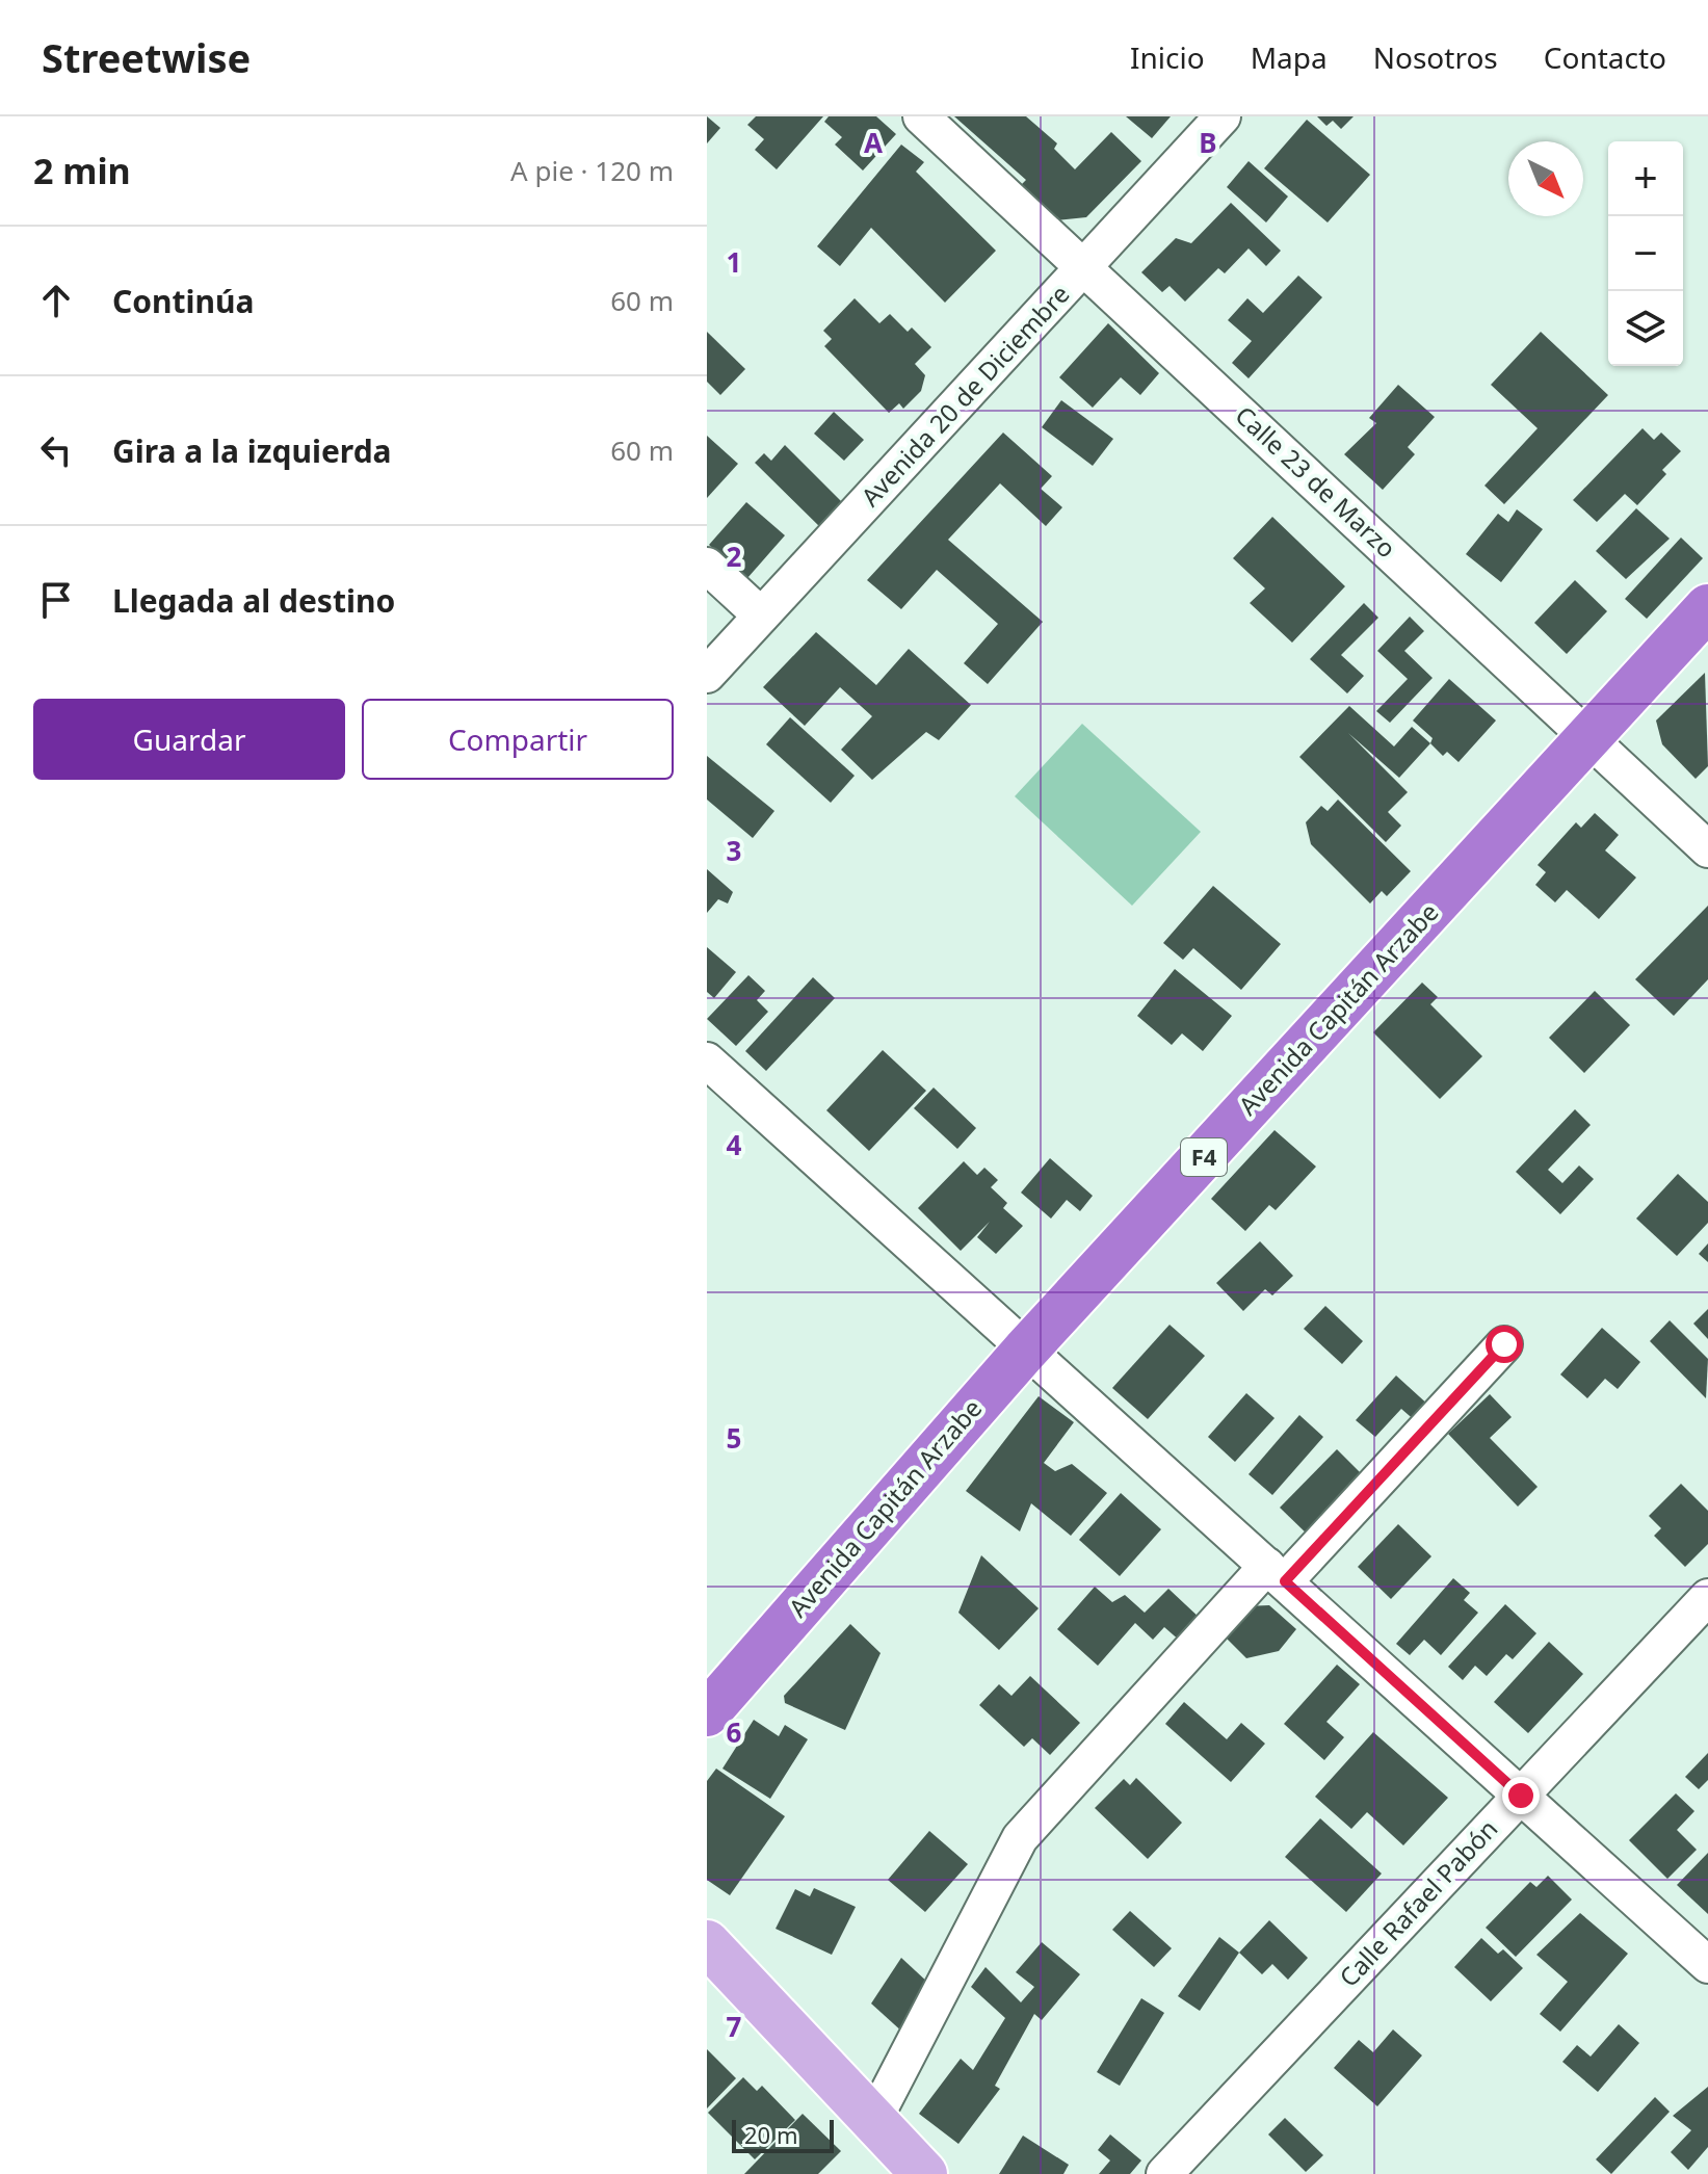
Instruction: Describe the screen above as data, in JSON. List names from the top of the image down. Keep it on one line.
{"streets":{"highway":["Avenida Capitán Arzabe","F4"],"street":["Avenida 20 de Diciembre","Calle 23 de Marzo","Calle Rafael Pabón"]},"crossings":[["Avenida 20 de Diciembre","Calle 23 de Marzo"],["Calle 23 de Marzo","Avenida Capitán Arzabe"]],"scale_bar":"20 m","north":"bottom right","page":{"header":"Streetwise","nav":["Inicio","Mapa","Nosotros","Contacto"],"heading":["2 min","A pie · 120 m"],"map_buttons":["+","−"],"list":[["Continúa","60 m"],["Gira a la izquierda","60 m"],"Llegada al destino"],"buttons":["Guardar","Compartir"],"scale":"20 m"},"grid":{"columns":["A","B"],"rows":["1","2","3","4","5","6","7"]}}
